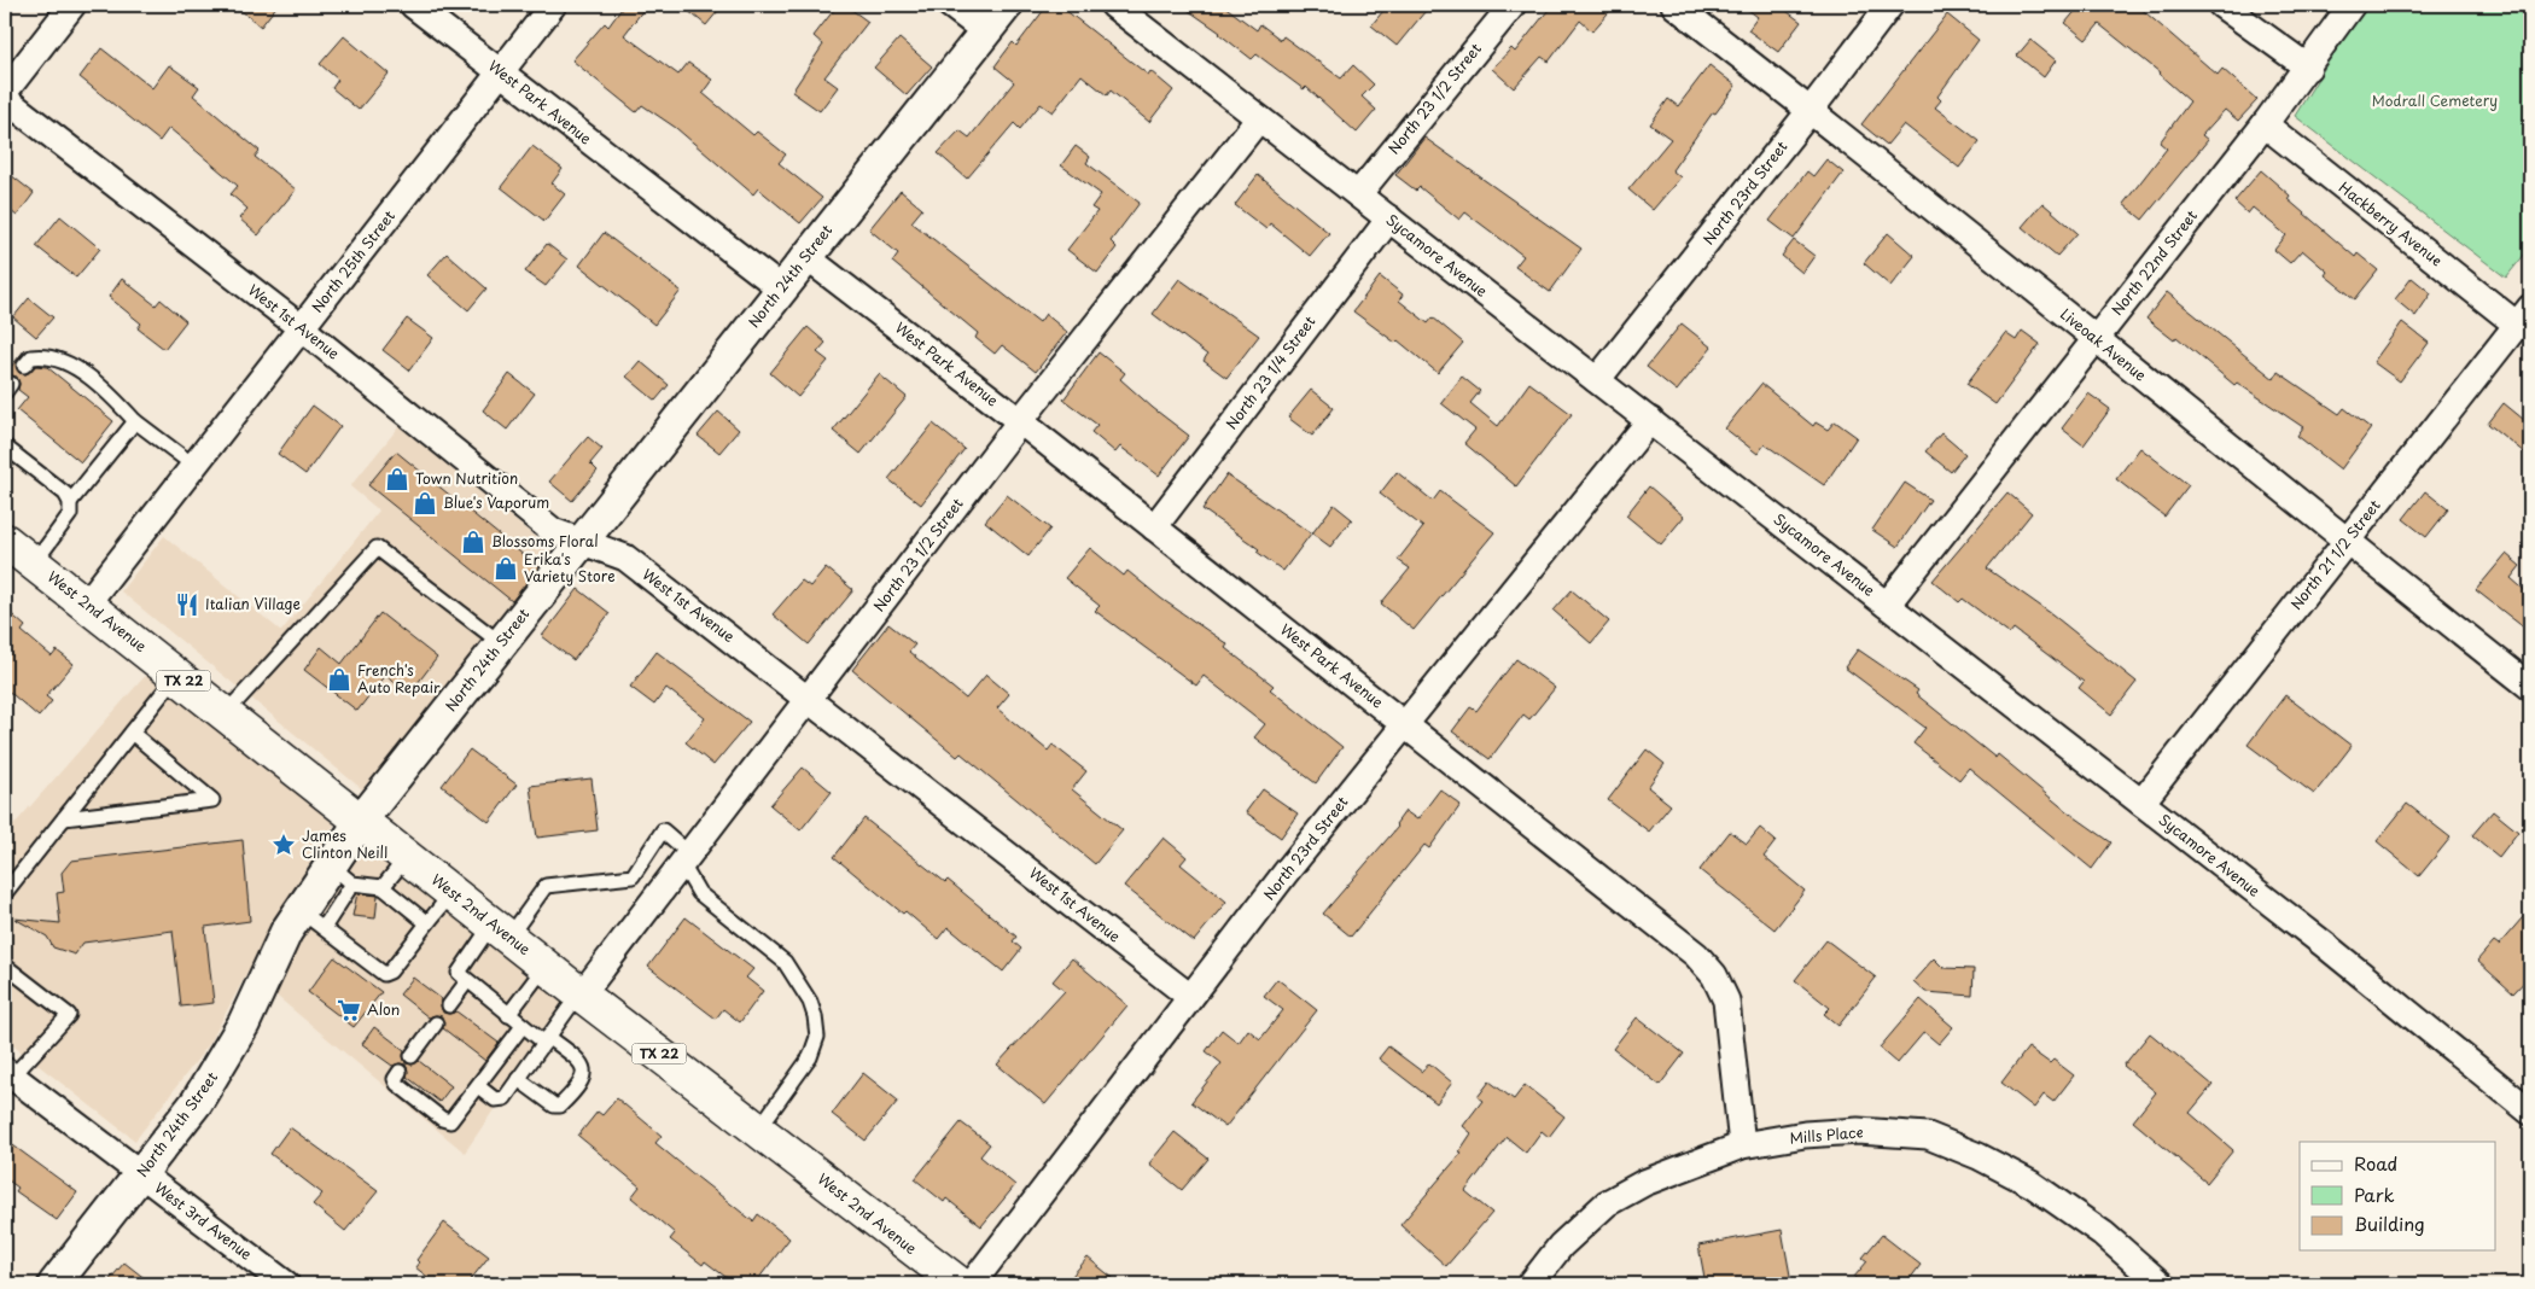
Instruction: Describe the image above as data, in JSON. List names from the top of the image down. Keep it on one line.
{"streets":{"main road":["West 2nd Avenue","TX 22"],"street":["North 23 1/2 Street","West Park Avenue","North 23rd Street","Hackberry Avenue","Sycamore Avenue","North 25th Street","North 22nd Street","North 24th Street","West 1st Avenue","Liveoak Avenue","North 23 1/4 Street","North 21 1/2 Street","Mills Place","West 3rd Avenue"]},"crossings":[["North 23 1/2 Street","West Park Avenue"],["North 23 1/2 Street","Sycamore Avenue"],["North 23 1/2 Street","West 1st Avenue"],["North 23 1/2 Street","West 2nd Avenue"],["West Park Avenue","North 23rd Street"],["West Park Avenue","North 25th Street"],["West Park Avenue","North 24th Street"],["West Park Avenue","North 23 1/4 Street"],["West Park Avenue","Mills Place"],["North 23rd Street","Sycamore Avenue"],["North 23rd Street","West 1st Avenue"],["North 23rd Street","Liveoak Avenue"],["Hackberry Avenue","North 22nd Street"],["Hackberry Avenue","North 21 1/2 Street"],["Sycamore Avenue","North 22nd Street"],["Sycamore Avenue","North 23 1/4 Street"],["Sycamore Avenue","North 21 1/2 Street"],["North 25th Street","West 1st Avenue"],["North 25th Street","West 2nd Avenue"],["North 22nd Street","Liveoak Avenue"],["North 24th Street","West 1st Avenue"],["North 24th Street","West 2nd Avenue"],["North 24th Street","West 3rd Avenue"],["Liveoak Avenue","North 21 1/2 Street"]],"parks":["Modrall Cemetery"],"places":{"shop":["Town Nutrition","Blue's Vaporum","Blossoms Floral","Erika's Variety Store","French's Auto Repair"],"restaurant":["Italian Village"],"place":["James Clinton Neill"],"supermarket":["Alon"]},"legend":["Road","Park","Building"]}
